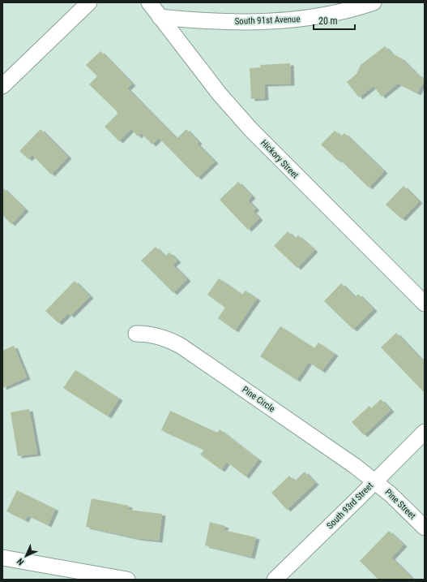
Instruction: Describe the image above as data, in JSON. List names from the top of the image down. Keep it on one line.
{"streets":{"street":["South 91st Avenue","Hickory Street","Pine Circle","Pine Street","South 93rd Street"]},"crossings":[["South 91st Avenue","Hickory Street"],["Pine Circle","Pine Street"],["Pine Circle","South 93rd Street"],["Pine Street","South 93rd Street"]],"scale_bar":"20 m","north":"bottom left"}
